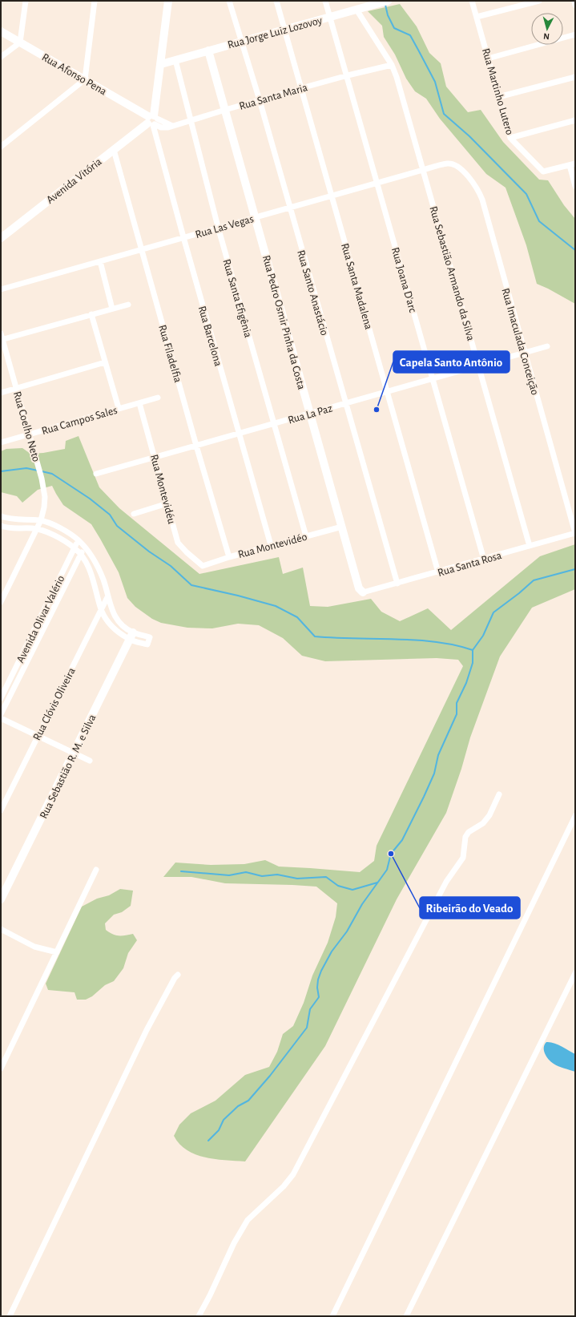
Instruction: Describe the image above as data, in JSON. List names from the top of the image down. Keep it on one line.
{"streets":{"street":["Rua Jorge Luiz Lozovoy","Rua Afonso Pena","Rua Martinho Lutero","Rua Santa Maria","Avenida Vitória","Rua Las Vegas","Rua Sebastião Armando da Silva","Rua Joana D'arc","Rua Santa Madalena","Rua Santo Anastácio","Rua Santa Efigênia","Rua Pedro Osmir Pinha da Costa","Rua Barcelona","Rua Imaculada Conceição","Rua Filadelfia","Rua La Paz","Rua Campos Sales","Rua Coelho Neto","Rua Montevidéu","Rua Montevidéo","Rua Santa Rosa","Avenida Olivar Valério","Rua Clóvis Oliveira","Rua Sebastião R. M. e Silva"]},"crossings":[["Rua Jorge Luiz Lozovoy","Rua Sebastião Armando da Silva"],["Rua Jorge Luiz Lozovoy","Rua Joana D'arc"],["Rua Jorge Luiz Lozovoy","Rua Santa Madalena"],["Rua Jorge Luiz Lozovoy","Rua Santo Anastácio"],["Rua Jorge Luiz Lozovoy","Rua Santa Efigênia"],["Rua Jorge Luiz Lozovoy","Rua Pedro Osmir Pinha da Costa"],["Rua Afonso Pena","Rua Santa Maria"],["Rua Afonso Pena","Avenida Vitória"],["Rua Afonso Pena","Rua Barcelona"],["Rua Santa Maria","Avenida Vitória"],["Rua Santa Maria","Rua Sebastião Armando da Silva"],["Rua Santa Maria","Rua Joana D'arc"],["Rua Santa Maria","Rua Santa Madalena"],["Rua Santa Maria","Rua Santo Anastácio"],["Rua Santa Maria","Rua Santa Efigênia"],["Rua Santa Maria","Rua Pedro Osmir Pinha da Costa"],["Rua Santa Maria","Rua Barcelona"],["Avenida Vitória","Rua Barcelona"],["Avenida Vitória","Rua Filadelfia"],["Rua Las Vegas","Rua Sebastião Armando da Silva"],["Rua Las Vegas","Rua Joana D'arc"],["Rua Las Vegas","Rua Santa Madalena"],["Rua Las Vegas","Rua Santo Anastácio"],["Rua Las Vegas","Rua Santa Efigênia"],["Rua Las Vegas","Rua Pedro Osmir Pinha da Costa"],["Rua Las Vegas","Rua Barcelona"],["Rua Las Vegas","Rua Imaculada Conceição"],["Rua Las Vegas","Rua Filadelfia"],["Rua Sebastião Armando da Silva","Rua La Paz"],["Rua Sebastião Armando da Silva","Rua Santa Rosa"],["Rua Joana D'arc","Rua La Paz"],["Rua Joana D'arc","Rua Santa Rosa"],["Rua Santa Madalena","Rua La Paz"],["Rua Santa Madalena","Rua Santa Rosa"],["Rua Santo Anastácio","Rua La Paz"],["Rua Santo Anastácio","Rua Santa Rosa"],["Rua Santa Efigênia","Rua La Paz"],["Rua Santa Efigênia","Rua Montevidéo"],["Rua Pedro Osmir Pinha da Costa","Rua La Paz"],["Rua Pedro Osmir Pinha da Costa","Rua Montevidéo"],["Rua Pedro Osmir Pinha da Costa","Rua Santa Rosa"],["Rua Barcelona","Rua La Paz"],["Rua Barcelona","Rua Montevidéo"],["Rua Imaculada Conceição","Rua La Paz"],["Rua Imaculada Conceição","Rua Santa Rosa"],["Rua Filadelfia","Rua La Paz"],["Rua Filadelfia","Rua Montevidéo"],["Rua La Paz","Rua Montevidéu"],["Rua Campos Sales","Rua Coelho Neto"],["Rua Campos Sales","Rua Montevidéu"],["Rua Montevidéu","Rua Montevidéo"]],"places":["Capela Santo Antônio","Ribeirão do Veado"],"north":"bottom"}
